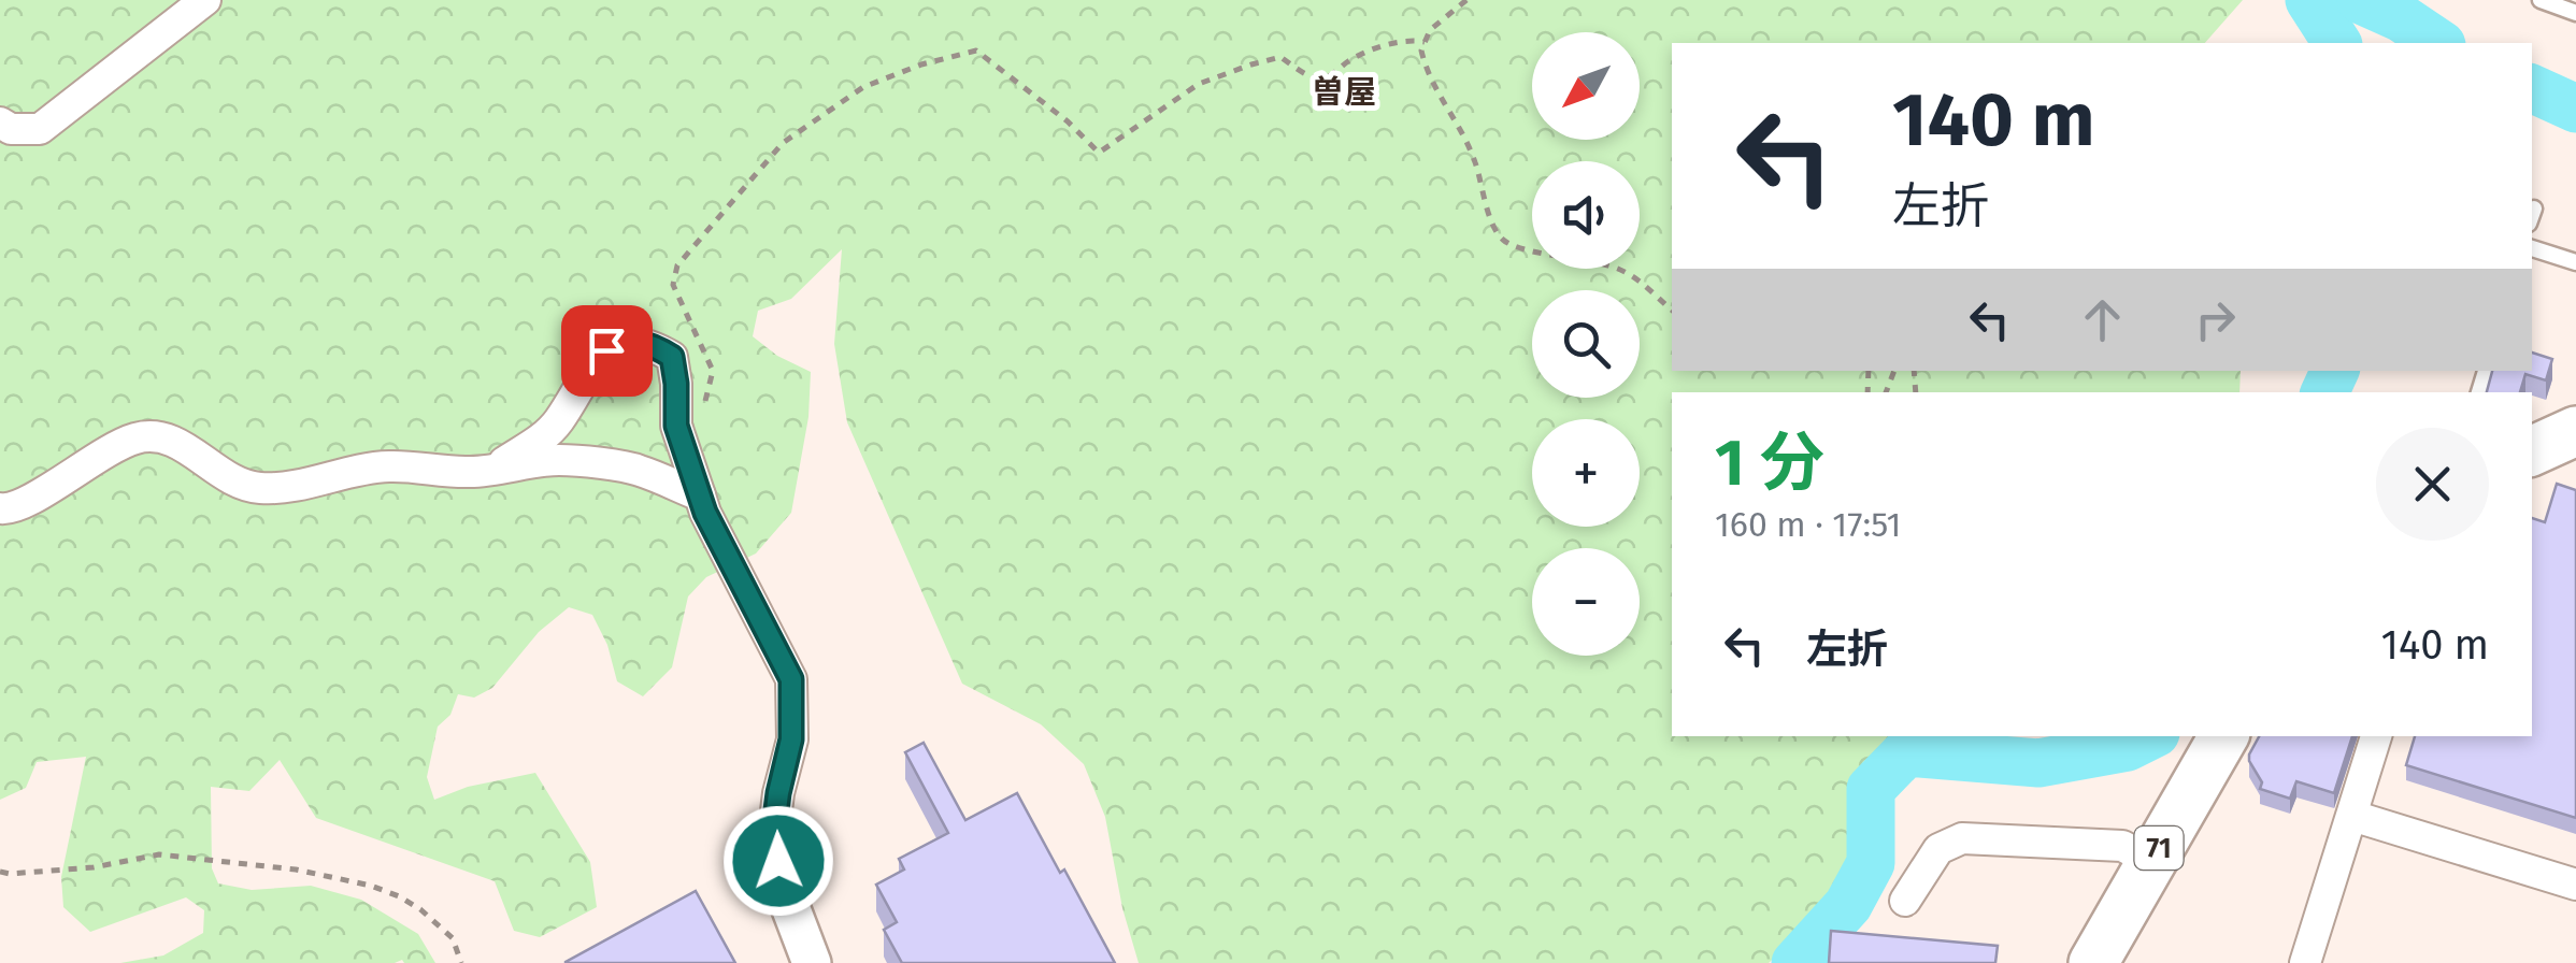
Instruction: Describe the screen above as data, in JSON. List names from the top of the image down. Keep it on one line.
{"streets":{"main road":["71"]},"districts":["曽屋"],"north":"bottom left","page":{"map_buttons":["+","−"],"turn":["140 m","左折"],"heading":["1 分","160 m · 17:51"],"list":[{"name":"左折","value":"140 m"}]}}
